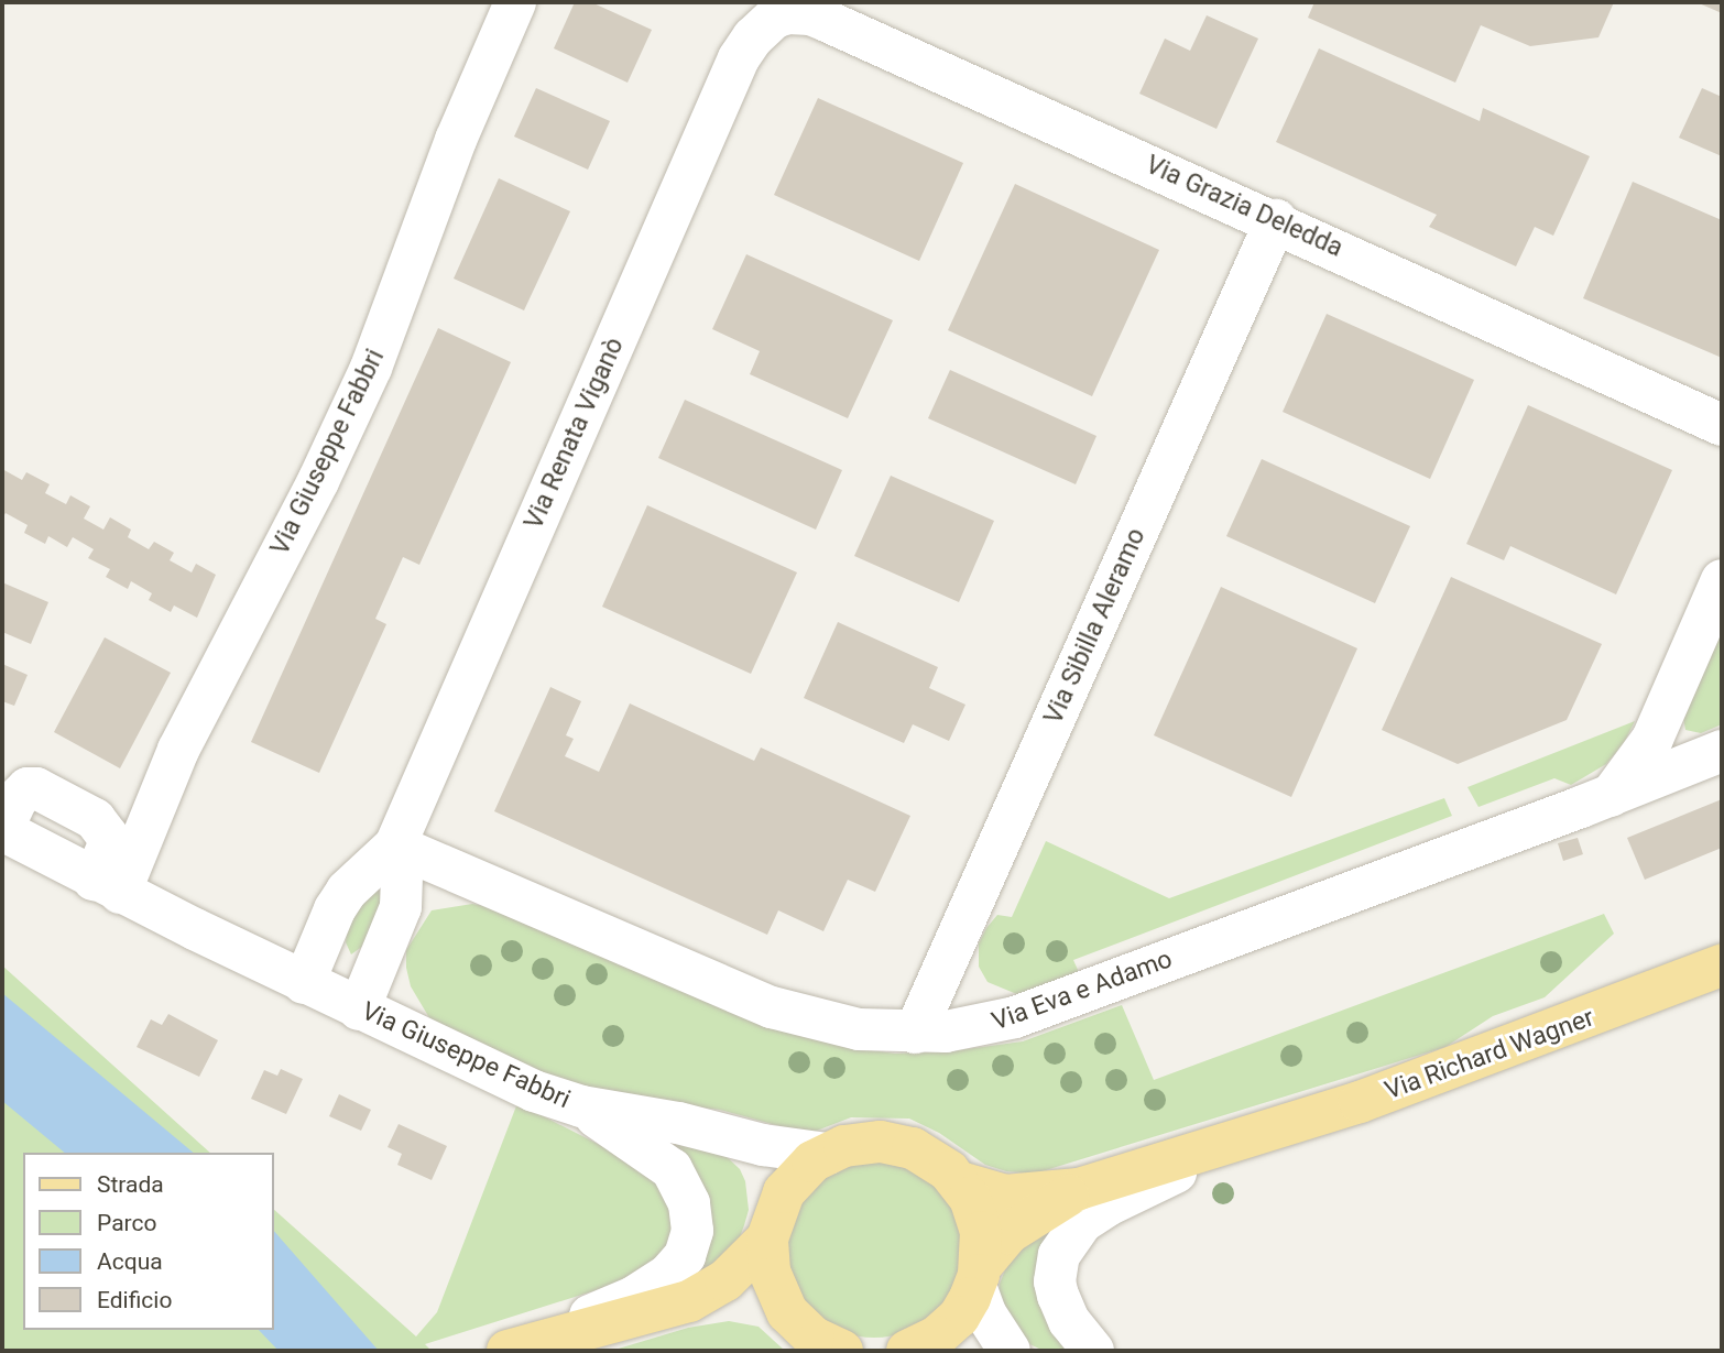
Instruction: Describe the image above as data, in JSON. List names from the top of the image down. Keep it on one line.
{"streets":{"main road":["Via Richard Wagner"],"street":["Via Grazia Deledda","Via Renata Viganò","Via Giuseppe Fabbri","Via Sibilla Aleramo","Via Eva e Adamo"]},"crossings":[["Via Grazia Deledda","Via Renata Viganò"],["Via Grazia Deledda","Via Sibilla Aleramo"],["Via Renata Viganò","Via Giuseppe Fabbri"],["Via Renata Viganò","Via Eva e Adamo"],["Via Giuseppe Fabbri","Via Richard Wagner"],["Via Sibilla Aleramo","Via Eva e Adamo"]],"legend":["Strada","Parco","Acqua","Edificio"]}
